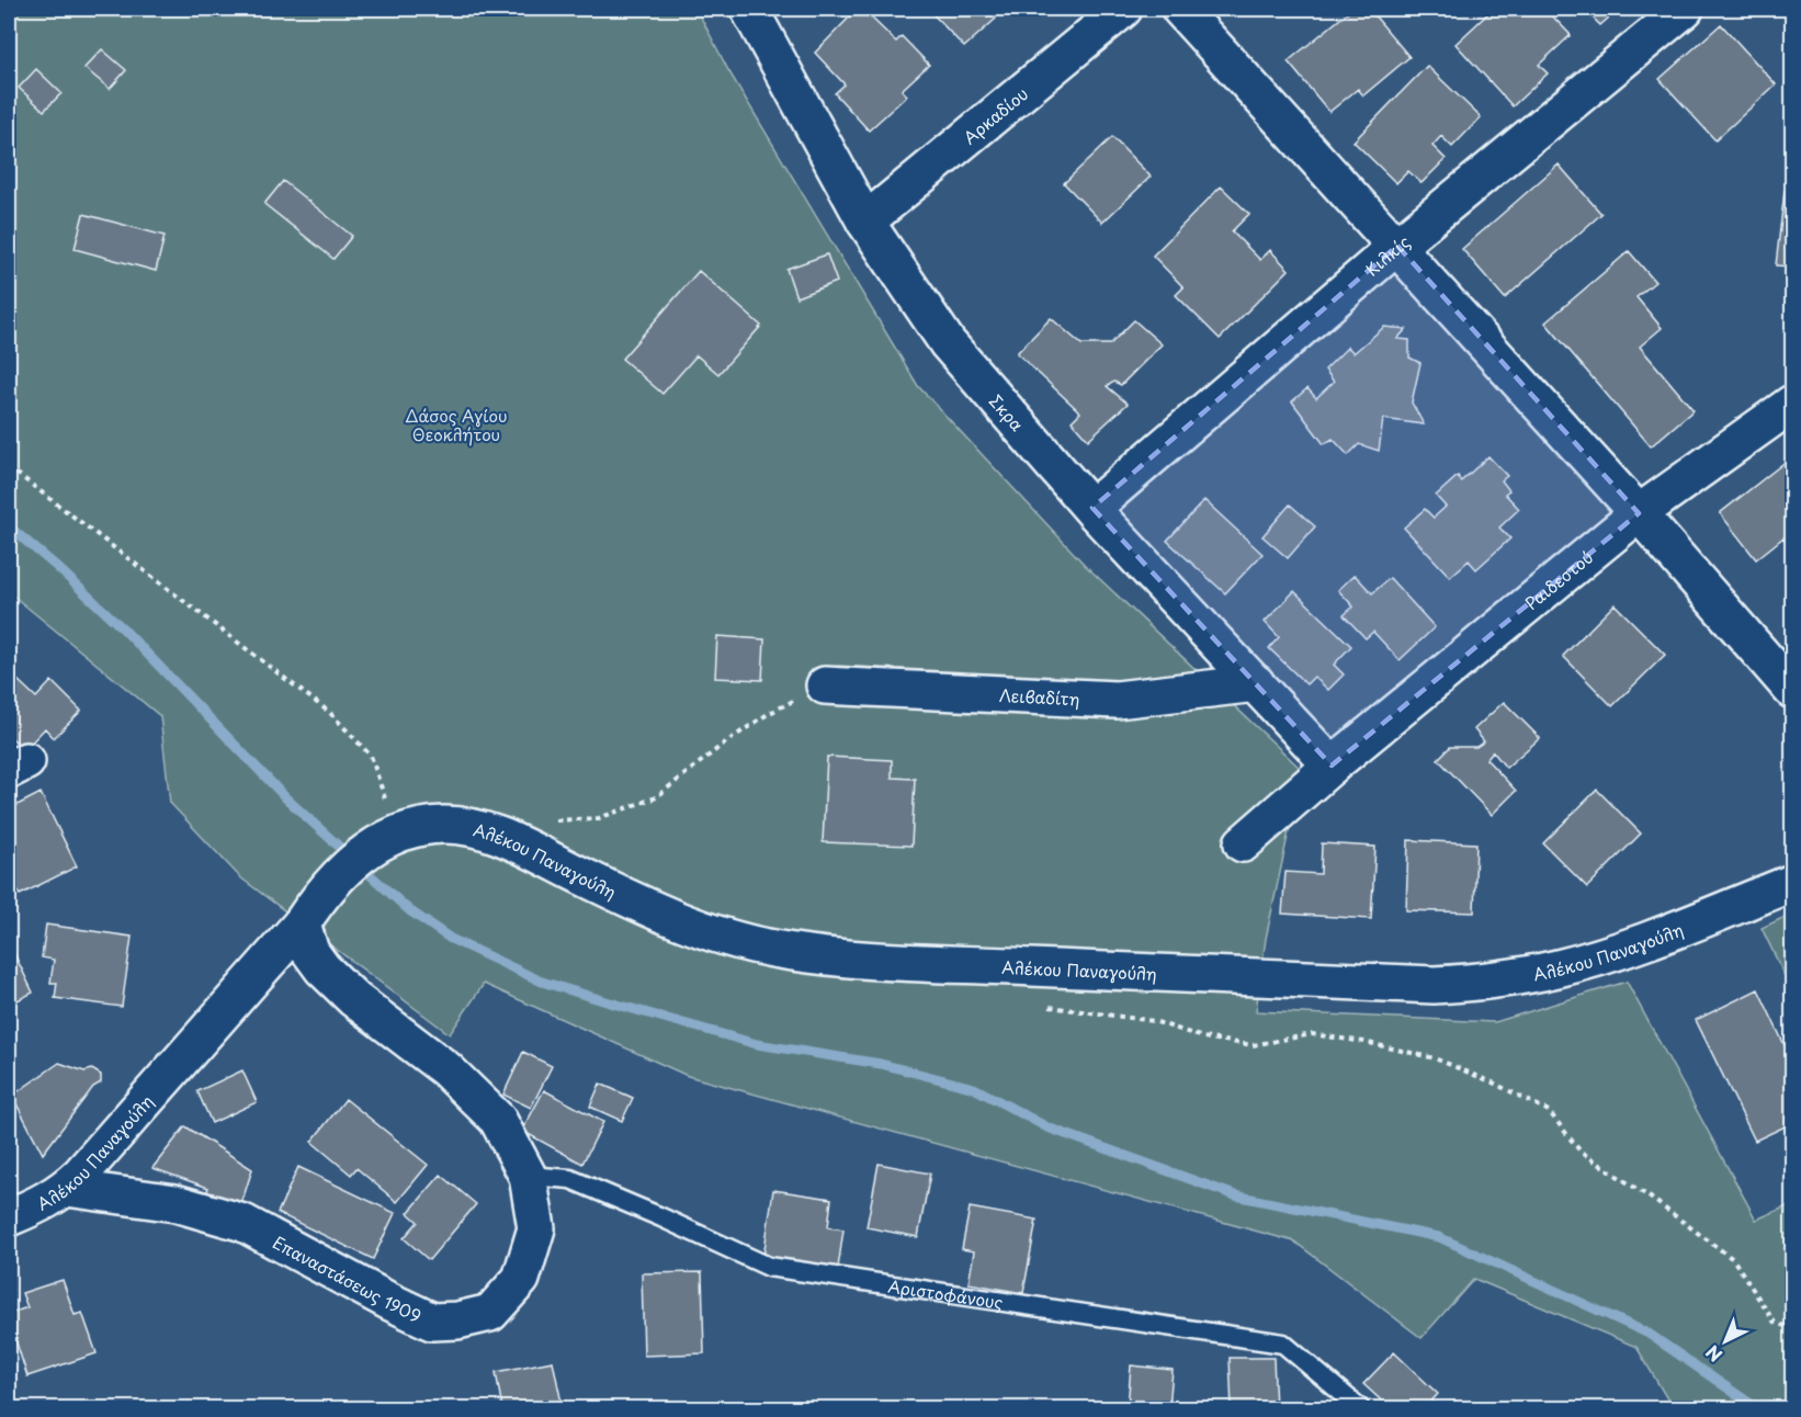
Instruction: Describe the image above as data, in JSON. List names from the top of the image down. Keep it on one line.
{"streets":{"street":["Αρκαδίου","Κιλκίς","Σκρα","Ραιδεστού","Λειβαδίτη","Αλέκου Παναγούλη","Επαναστάσεως 1909"],"lane":["Αριστοφάνους"]},"crossings":[["Αρκαδίου","Σκρα"],["Κιλκίς","Σκρα"],["Σκρα","Ραιδεστού"],["Σκρα","Λειβαδίτη"],["Αλέκου Παναγούλη","Επαναστάσεως 1909"],["Επαναστάσεως 1909","Αριστοφάνους"]],"parks":["Δάσος Αγίου Θεοκλήτου"],"north":"bottom left"}
